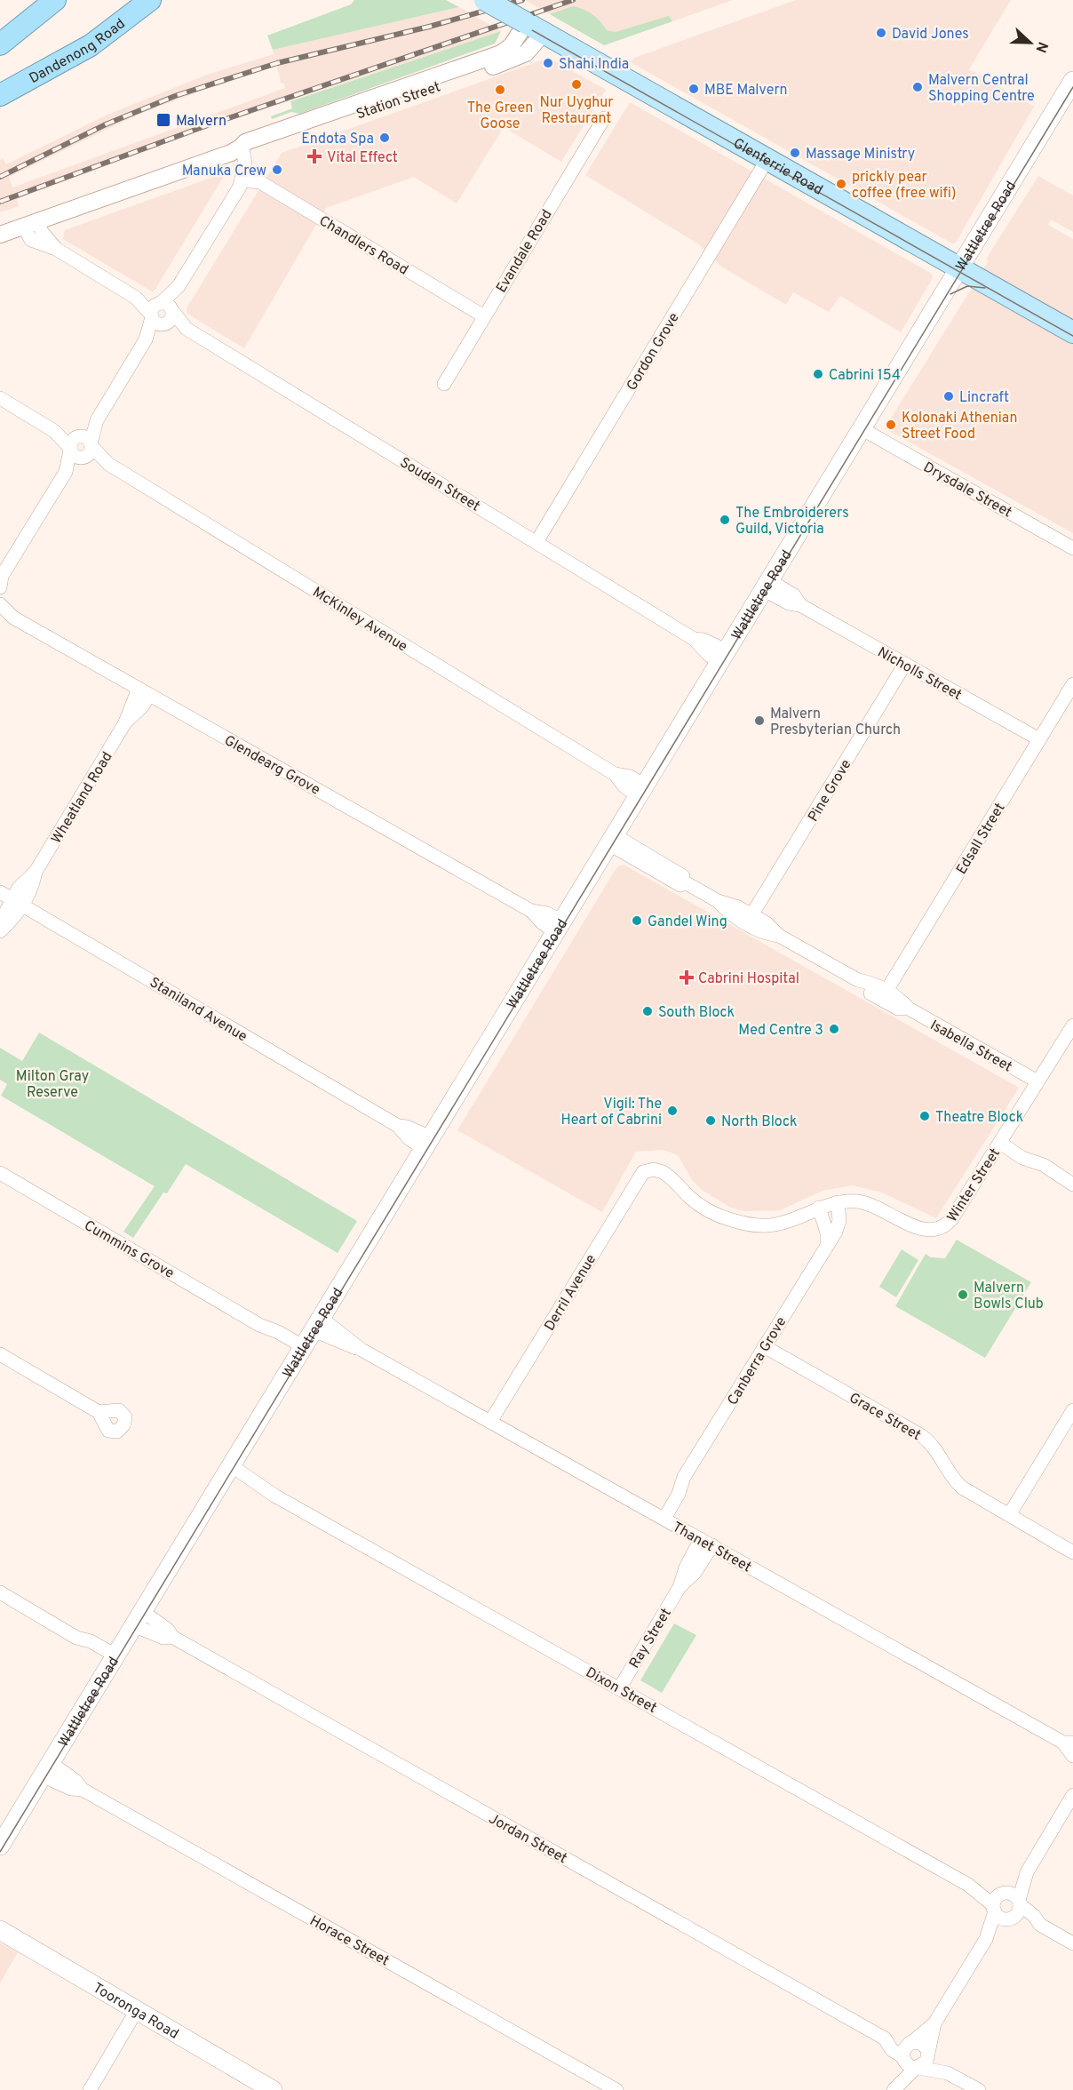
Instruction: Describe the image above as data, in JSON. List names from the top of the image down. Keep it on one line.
{"streets":{"highway":["Dandenong Road"],"main road":["Glenferrie Road","Wattletree Road","Tooronga Road"],"street":["Station Street","Chandlers Road","Evandale Road","Gordon Grove","Soudan Street","Drysdale Street","McKinley Avenue","Nicholls Street","Glendearg Grove","Pine Grove","Wheatland Road","Edsall Street","Staniland Avenue","Isabella Street","Winter Street","Cummins Grove","Derril Avenue","Canberra Grove","Grace Street","Thanet Street","Ray Street","Dixon Street","Jordan Street","Horace Street"]},"crossings":[["Station Street","Glenferrie Road"],["Glenferrie Road","Wattletree Road"],["Glenferrie Road","Gordon Grove"],["Wattletree Road","Soudan Street"],["Wattletree Road","Drysdale Street"],["Wattletree Road","McKinley Avenue"],["Wattletree Road","Nicholls Street"],["Wattletree Road","Glendearg Grove"],["Wattletree Road","Staniland Avenue"],["Wattletree Road","Isabella Street"],["Wattletree Road","Cummins Grove"],["Wattletree Road","Thanet Street"],["Wattletree Road","Dixon Street"],["Wattletree Road","Jordan Street"],["Wattletree Road","Horace Street"],["Chandlers Road","Evandale Road"],["Gordon Grove","Soudan Street"],["Nicholls Street","Pine Grove"],["Nicholls Street","Edsall Street"],["Glendearg Grove","Wheatland Road"],["Pine Grove","Isabella Street"],["Wheatland Road","Staniland Avenue"],["Edsall Street","Isabella Street"],["Isabella Street","Winter Street"],["Winter Street","Canberra Grove"],["Cummins Grove","Thanet Street"],["Derril Avenue","Thanet Street"],["Canberra Grove","Grace Street"],["Canberra Grove","Thanet Street"],["Thanet Street","Ray Street"],["Ray Street","Dixon Street"]],"parks":["Milton Gray Reserve"],"places":{"other":["David Jones","Shahi India","Nur Uyghur Restaurant","Malvern Central Shopping Centre","MBE Malvern","The Green Goose","Endota Spa","Massage Ministry","Manuka Crew","prickly pear coffee (free wifi)","Cabrini 154","Lincraft","Kolonaki Athenian Street Food","The Embroiderers Guild, Victoria","Malvern Presbyterian Church","Gandel Wing","South Block","Med Centre 3","Vigil: The Heart of Cabrini","Theatre Block","North Block","Malvern Bowls Club"],"transit":["Malvern"],"health":["Vital Effect","Cabrini Hospital"]},"north":"right"}
